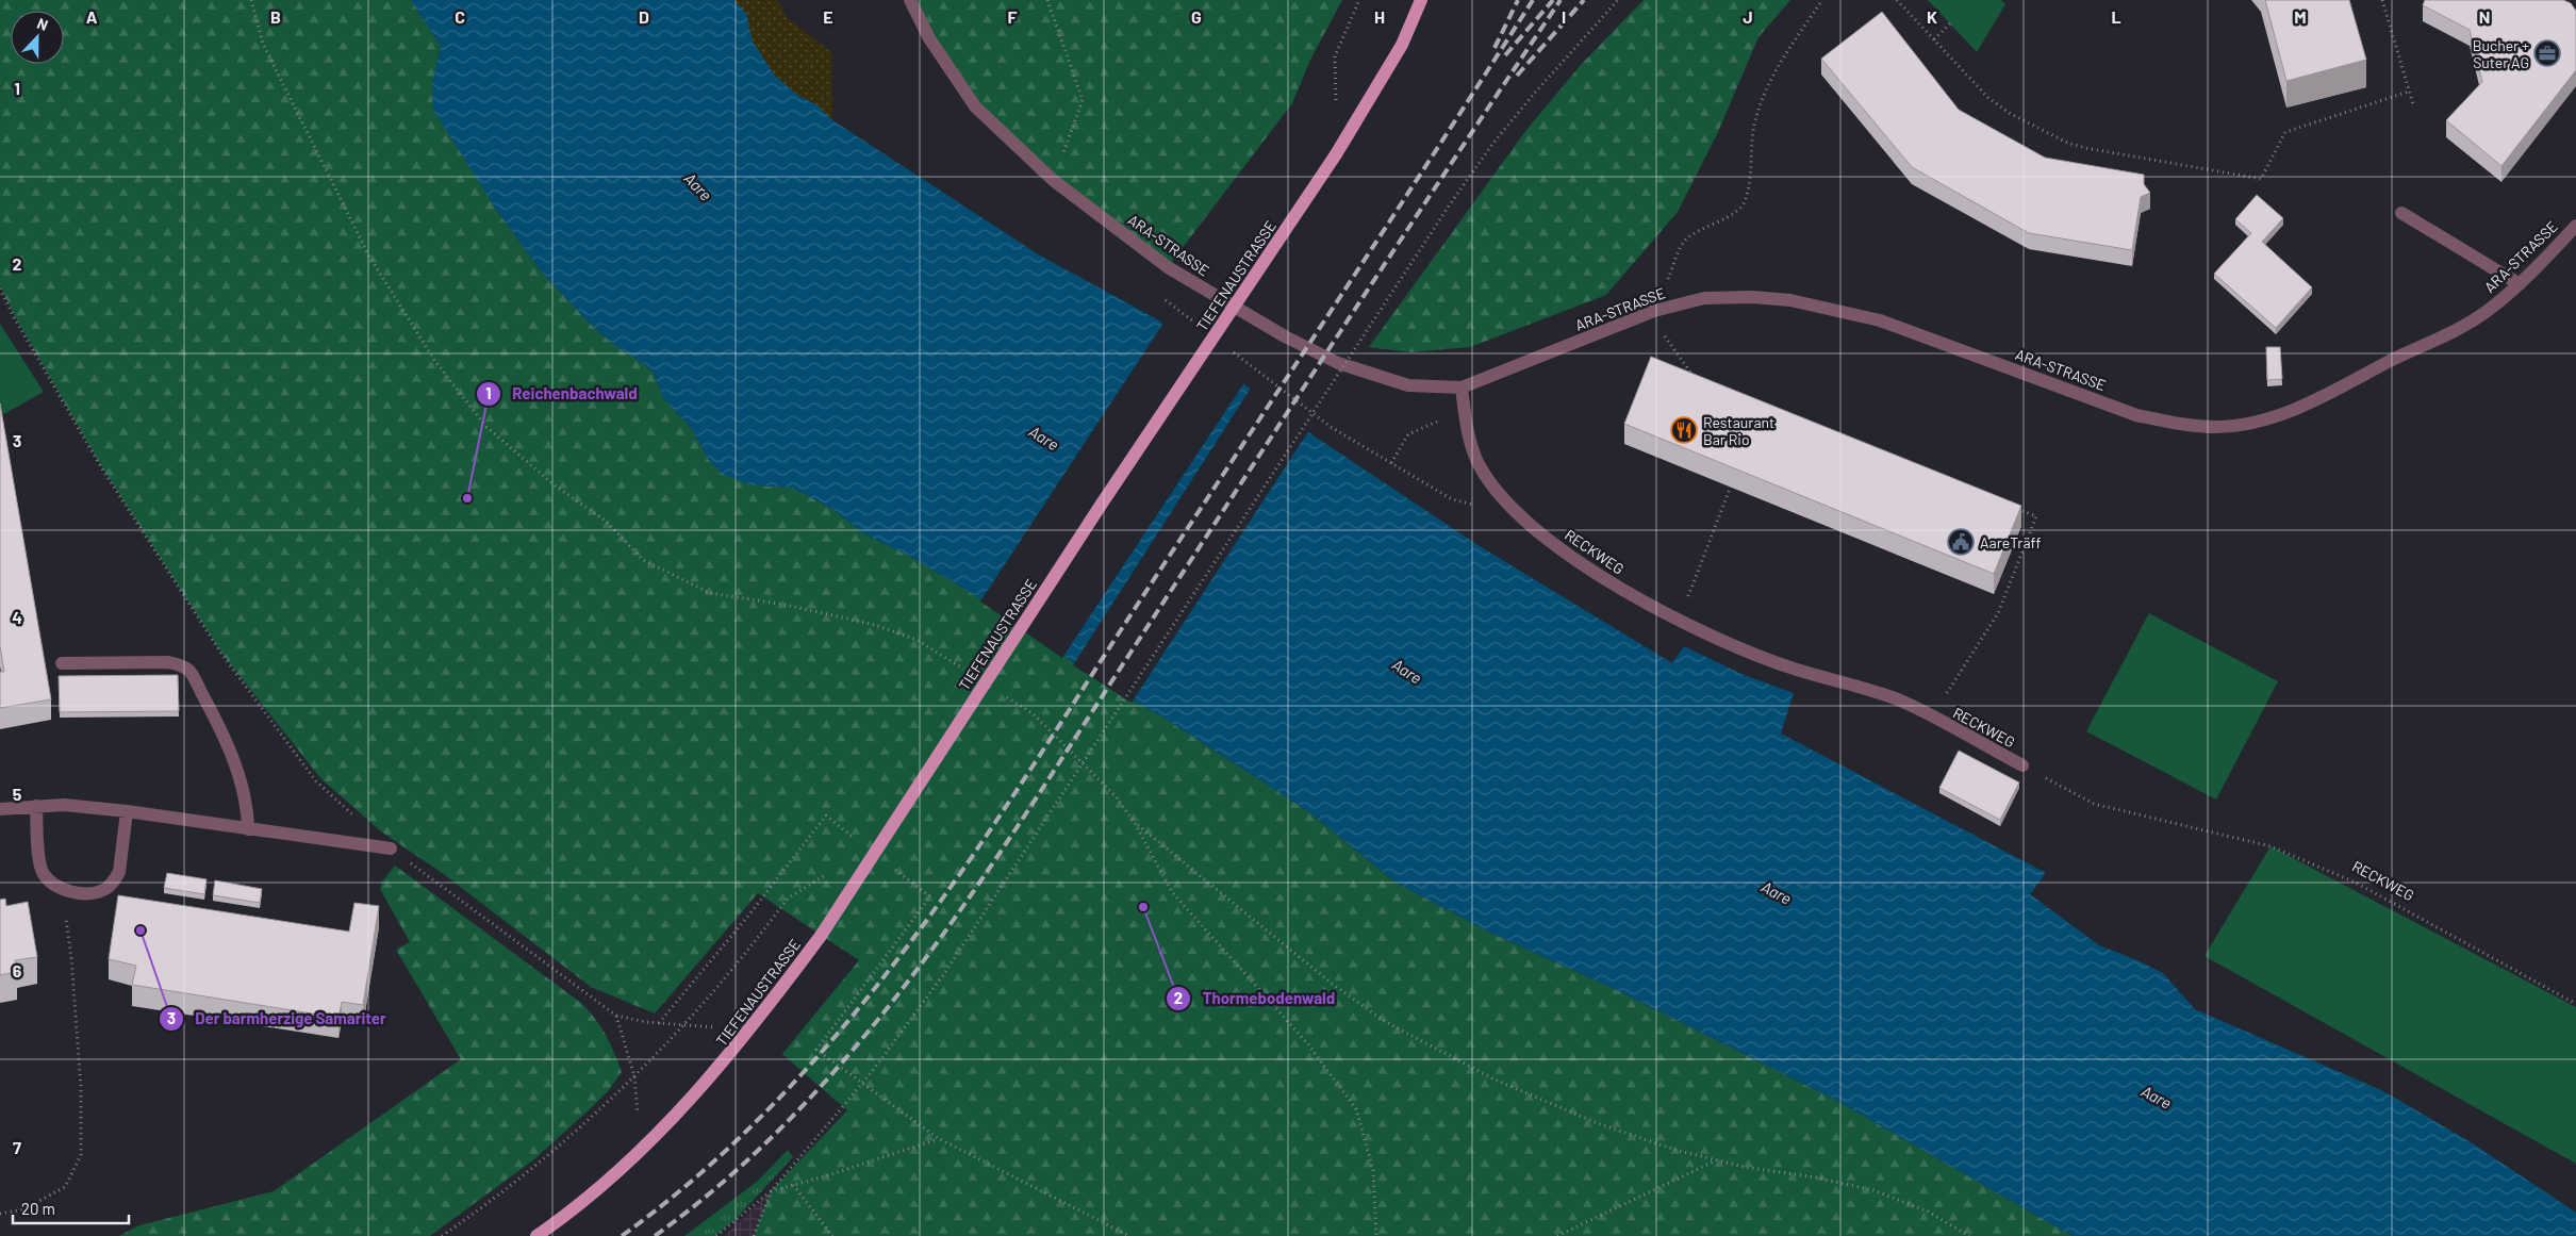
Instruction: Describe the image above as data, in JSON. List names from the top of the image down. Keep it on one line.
{"streets":{"main road":["TIEFENAUSTRASSE"],"street":["ARA-STRASSE","RECKWEG"]},"crossings":[["ARA-STRASSE","RECKWEG"]],"water":["Aare"],"places":{"office":["Bucher + Suter AG"],"restaurant":["Restaurant Bar Rio"],"other":["Reichenbachwald","Thormebodenwald","Der barmherzige Samariter"],"public building":["AareTräff"]},"scale_bar":"20 m","north":"top","grid":{"columns":["A","B","C","D","E","F","G","H","I","J","K","L","M","N"],"rows":["1","2","3","4","5","6","7"]}}
